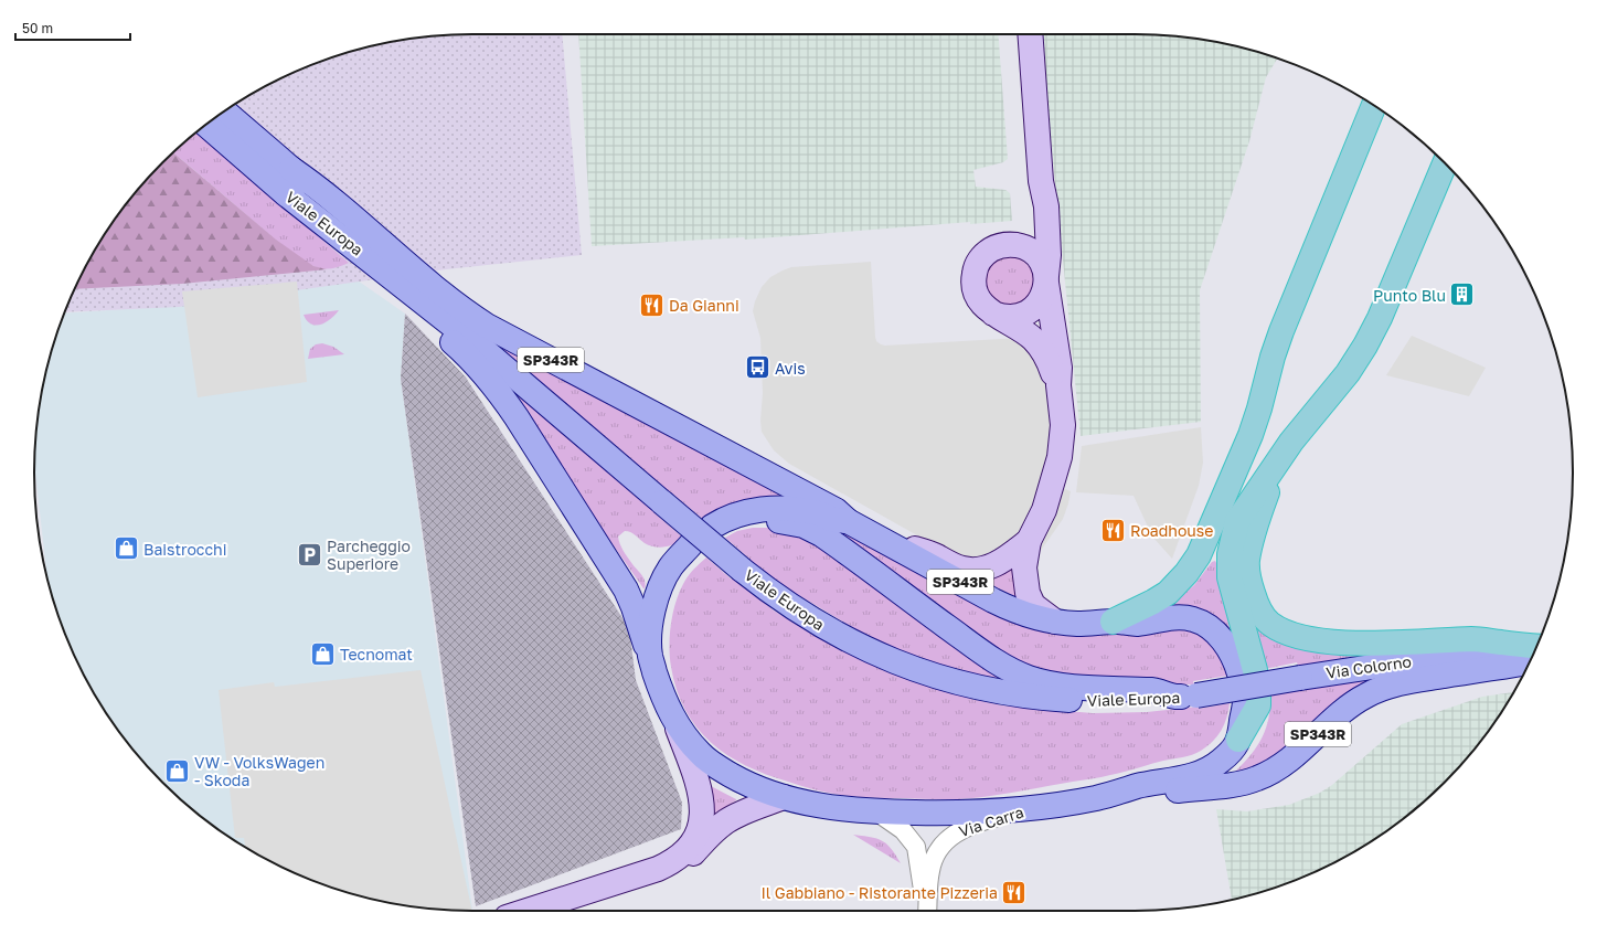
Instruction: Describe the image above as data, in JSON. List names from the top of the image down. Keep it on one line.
{"streets":{"main road":["Viale Europa","SP343R","Via Colorno"],"street":["Via Carra"]},"crossings":[["Viale Europa","SP343R"],["Viale Europa","Via Colorno"],["SP343R","Via Colorno"],["SP343R","Via Carra"]],"places":{"building":["Punto Blu"],"restaurant":["Da Gianni","Roadhouse","Il Gabbiano - Ristorante Pizzeria"],"bus stop":["Avis"],"shop":["Baistrocchi","Tecnomat","VW - VolksWagen - Skoda"],"parking":["Parcheggio Superiore"]},"scale_bar":"50 m"}
